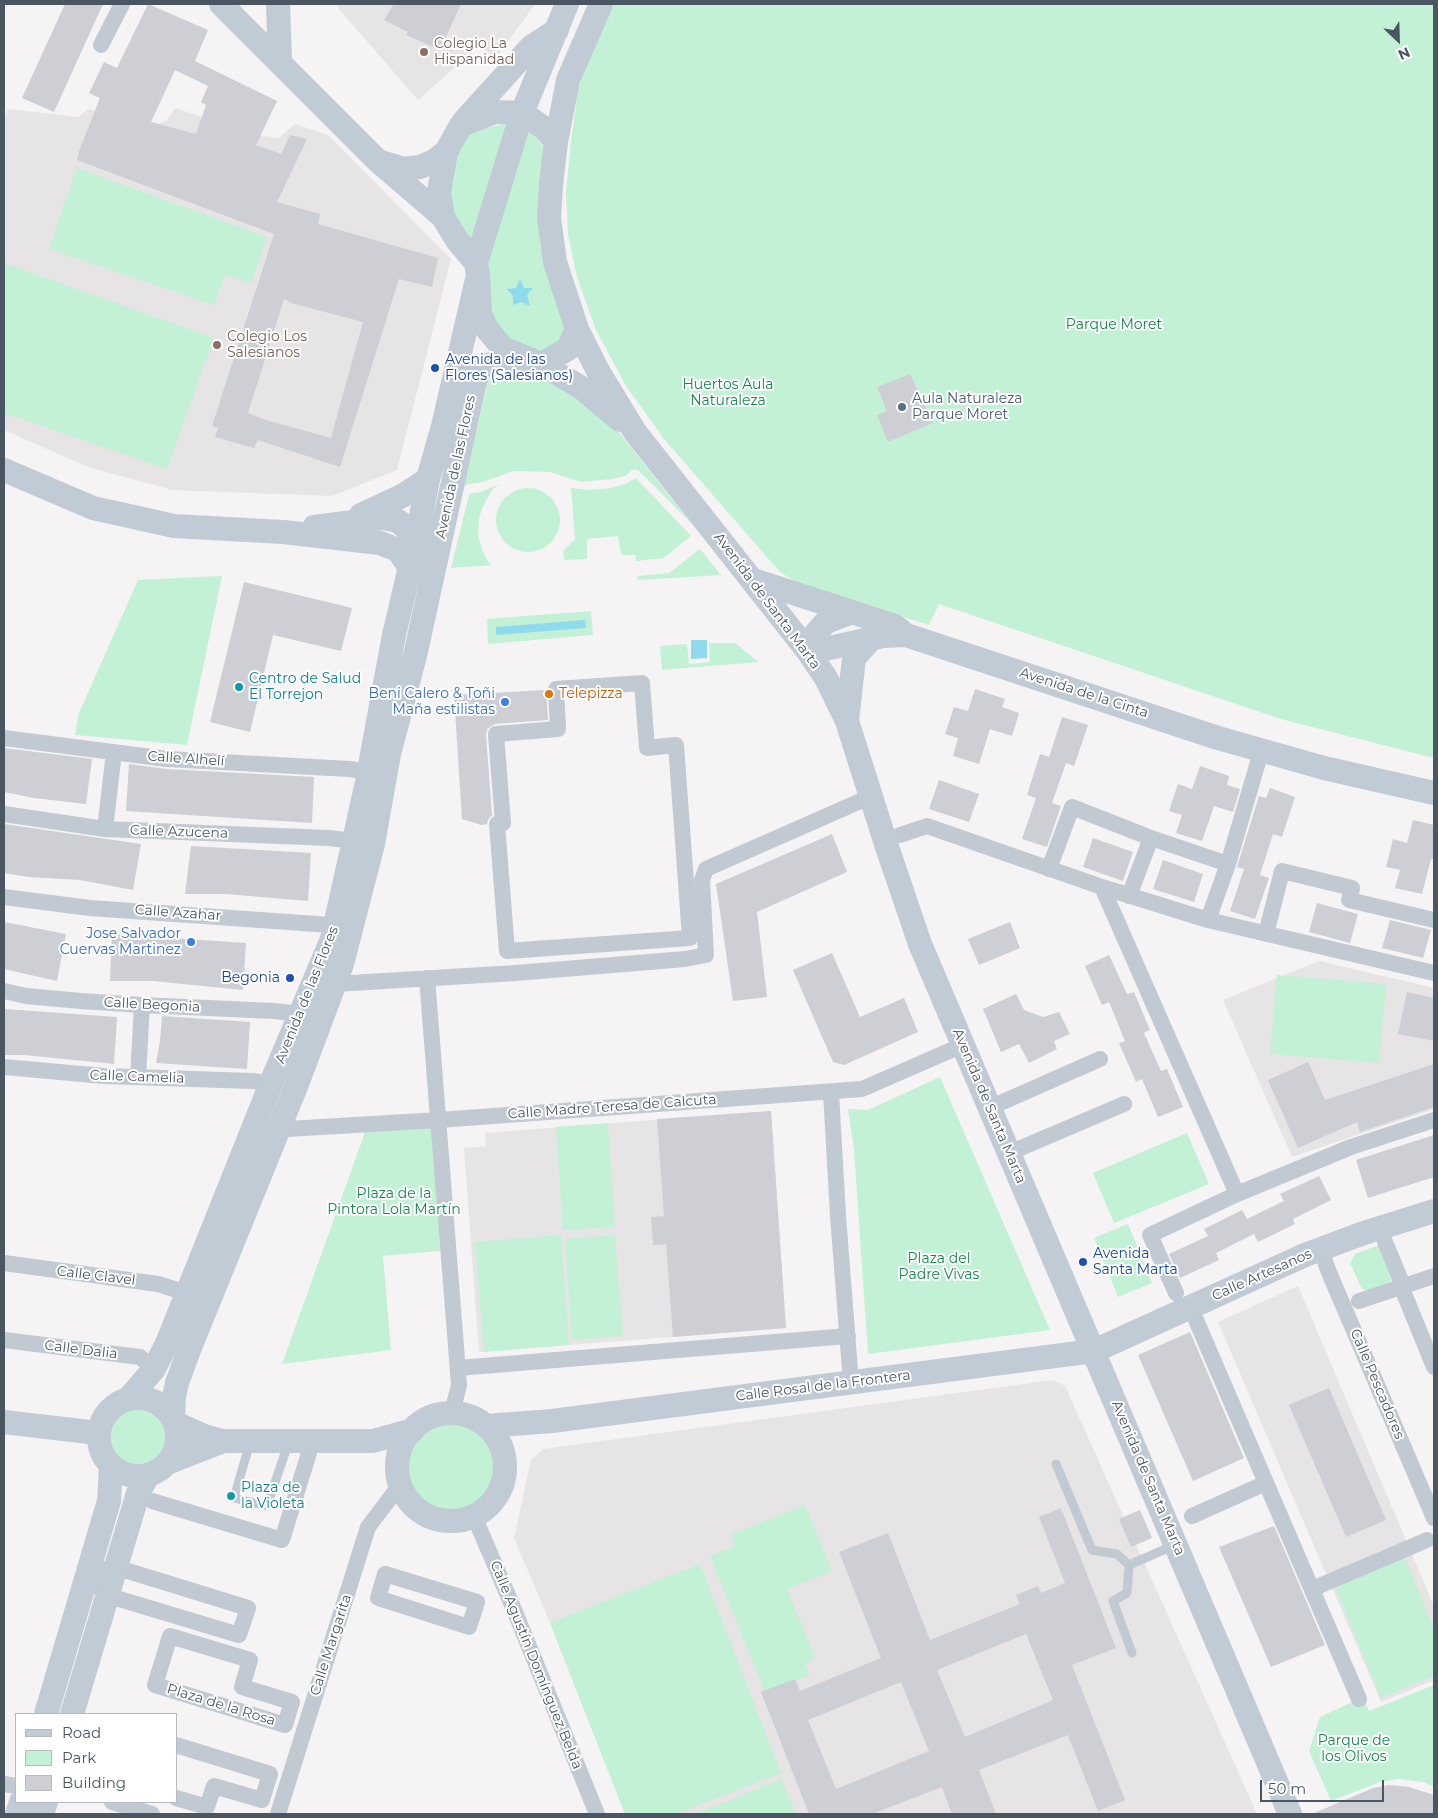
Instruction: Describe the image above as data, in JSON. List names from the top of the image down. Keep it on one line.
{"streets":{"main road":["Avenida de las Flores","Avenida de Santa Marta","Avenida de la Cinta","Calle Artesanos","Calle Rosal de la Frontera"],"street":["Calle Alhelí","Calle Azucena","Calle Azahar","Calle Begonia","Calle Camelia","Calle Madre Teresa de Calcuta","Calle Clavel","Calle Dalia","Calle Pescadores","Calle Margarita","Calle Agustín Domínguez Belda","Plaza de la Rosa"]},"crossings":[["Avenida de las Flores","Avenida de Santa Marta"],["Avenida de las Flores","Calle Alhelí"],["Avenida de las Flores","Calle Azucena"],["Avenida de las Flores","Calle Azahar"],["Avenida de las Flores","Calle Begonia"],["Avenida de las Flores","Calle Camelia"],["Avenida de las Flores","Calle Madre Teresa de Calcuta"],["Avenida de las Flores","Calle Clavel"],["Avenida de las Flores","Calle Dalia"],["Avenida de Santa Marta","Avenida de la Cinta"],["Avenida de Santa Marta","Calle Madre Teresa de Calcuta"],["Avenida de Santa Marta","Calle Artesanos"],["Avenida de Santa Marta","Calle Rosal de la Frontera"],["Calle Artesanos","Calle Pescadores"],["Calle Artesanos","Calle Rosal de la Frontera"],["Calle Rosal de la Frontera","Calle Margarita"],["Calle Rosal de la Frontera","Calle Agustín Domínguez Belda"],["Calle Margarita","Calle Agustín Domínguez Belda"]],"parks":["Parque Moret","Huertos Aula Naturaleza","Plaza de la Pintora Lola Martín","Plaza del Padre Vivas","Parque de los Olivos"],"places":["Colegio La Hispanidad","Colegio Los Salesianos","Avenida de las Flores (Salesianos)","Aula Naturaleza Parque Moret","Centro de Salud El Torrejon","Telepizza","Beni Calero & Toñi Maña estilistas","Jose Salvador Cuervas Martinez","Begonia","Avenida Santa Marta","Plaza de la Violeta"],"legend":["Road","Park","Building"],"scale_bar":"50 m","north":"bottom right"}
